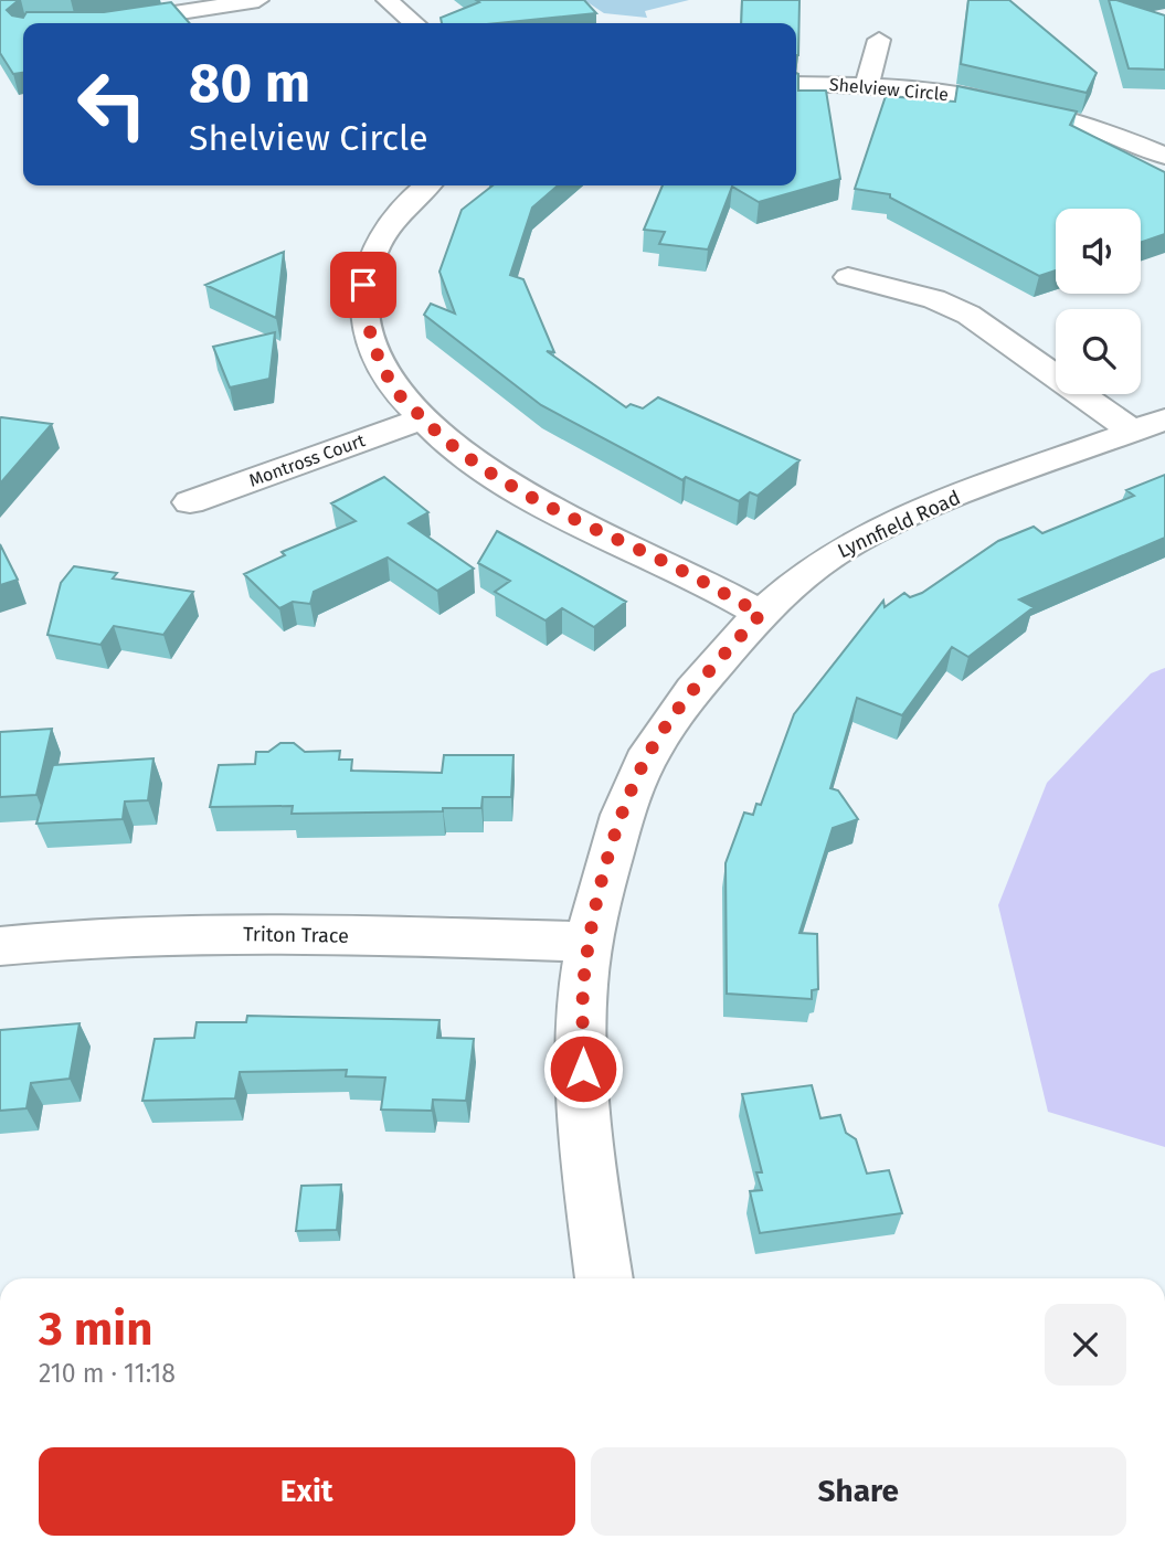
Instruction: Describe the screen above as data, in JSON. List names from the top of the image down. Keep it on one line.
{"streets":{"street":["Shelview Circle","Montross Court","Lynnfield Road","Triton Trace"]},"crossings":[["Lynnfield Road","Triton Trace"]],"page":{"turn":["80 m","Shelview Circle"],"heading":["3 min","210 m · 11:18"],"buttons":["Exit","Share"]}}
